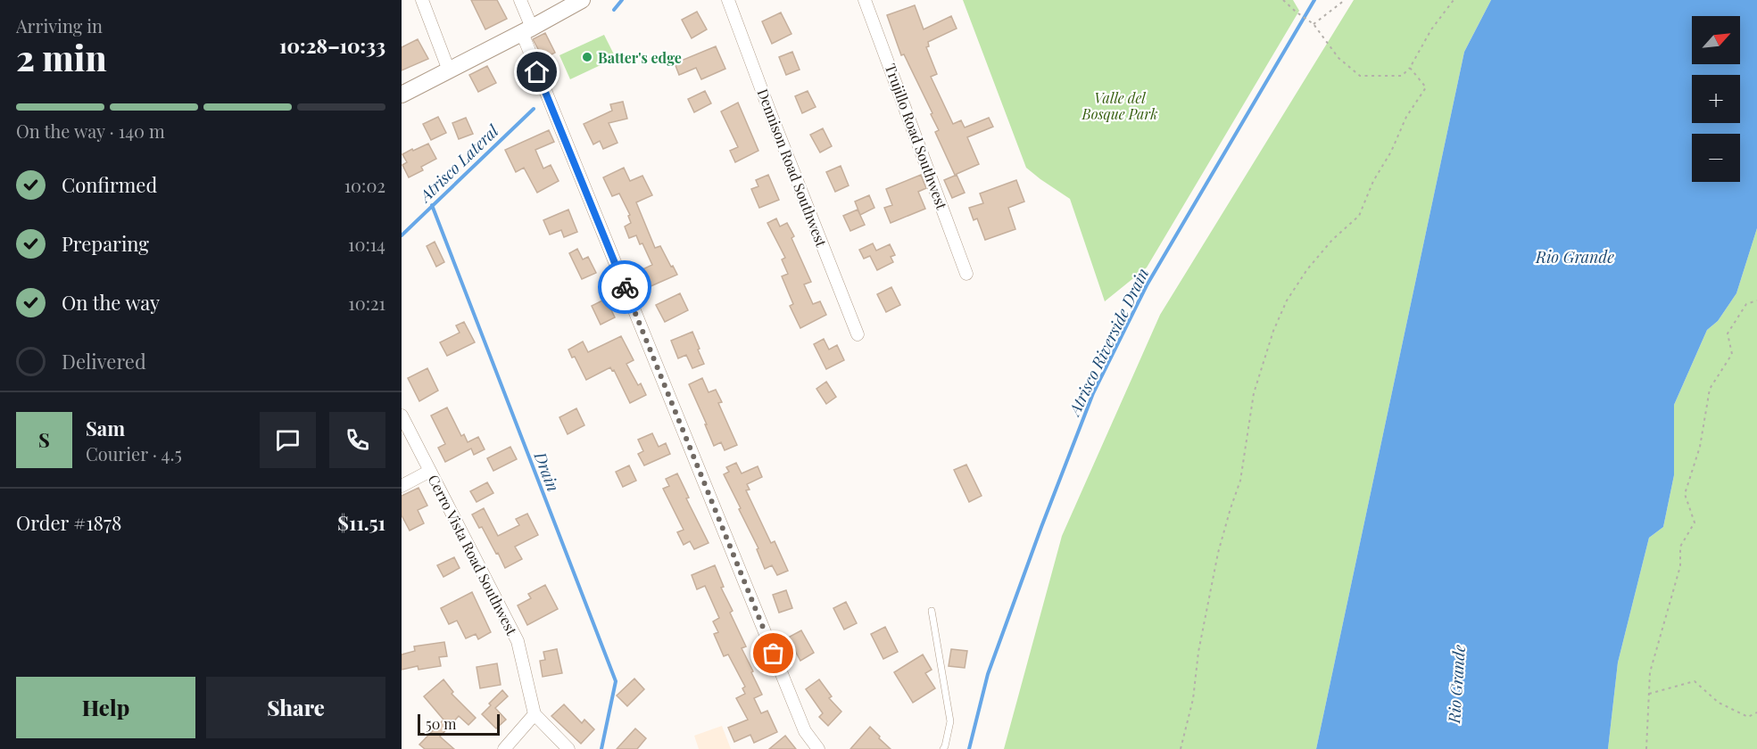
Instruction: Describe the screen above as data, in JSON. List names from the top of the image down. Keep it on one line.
{"streets":{"street":["Trujillo Road Southwest","Dennison Road Southwest","Cerro Vista Road Southwest"]},"water":["Atrisco Lateral","Rio Grande","Atrisco Riverside Drain","Drain"],"parks":["Valle del Bosque Park"],"places":["Batter's edge"],"scale_bar":"50 m","north":"top right","page":{"heading":["2 min","Arriving in","10:28–10:33"],"panel":["Sam","Courier · 4.5","Order #1878","$11.51"],"map_buttons":["+","−"],"bar":"On the way · 140 m","list":[["Confirmed","10:02"],["Preparing","10:14"],["On the way","10:21"],"Delivered"],"round":"S","buttons":["Help","Share"],"scale":"50 m"}}
